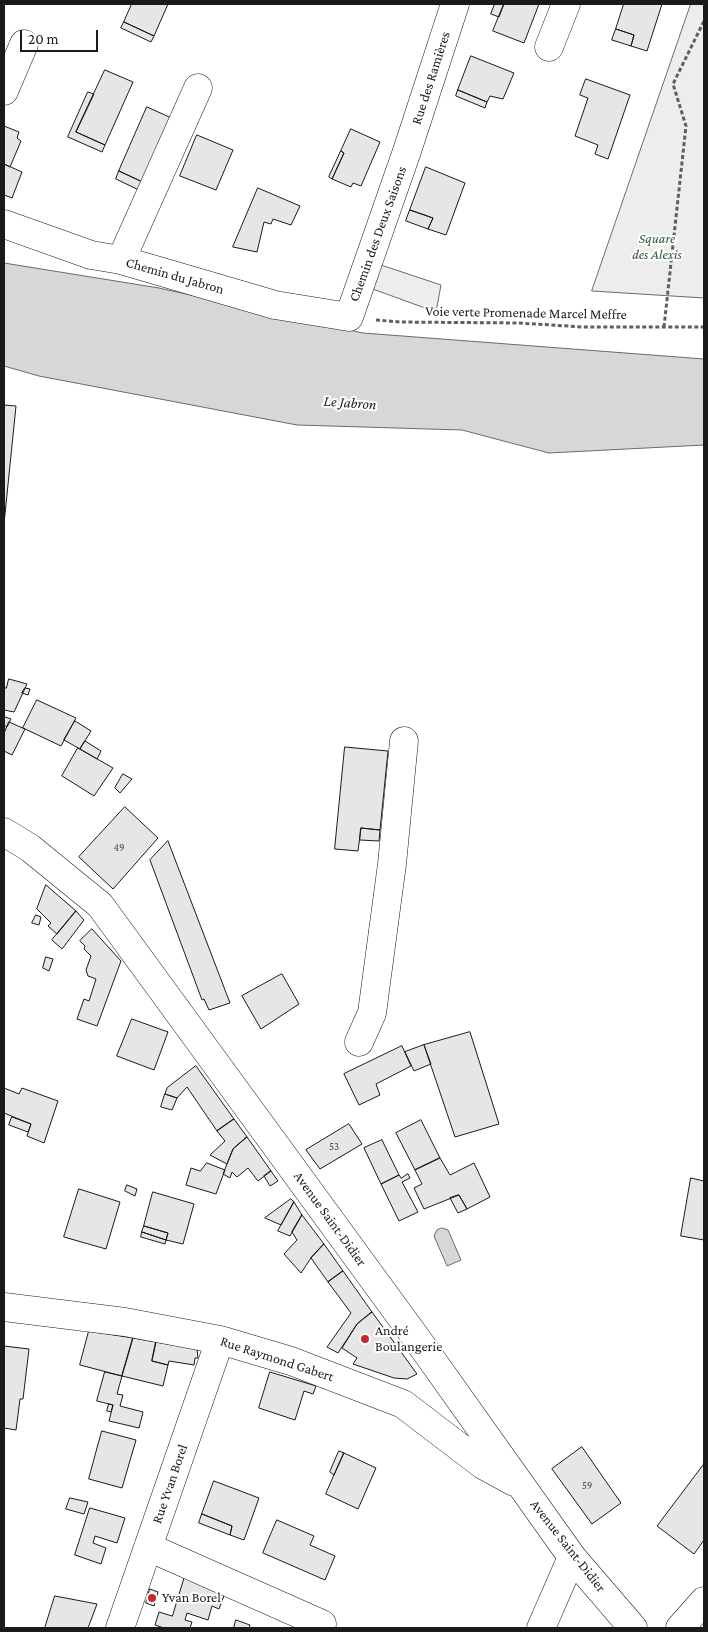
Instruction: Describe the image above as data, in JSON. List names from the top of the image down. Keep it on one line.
{"streets":{"street":["Rue des Ramières","Chemin des Deux Saisons","Chemin du Jabron","Avenue Saint-Didier","Rue Raymond Gabert","Rue Yvan Borel"],"path":["Voie verte Promenade Marcel Meffre"]},"crossings":[["Rue des Ramières","Chemin des Deux Saisons"],["Chemin des Deux Saisons","Chemin du Jabron"],["Chemin des Deux Saisons","Voie verte Promenade Marcel Meffre"],["Chemin du Jabron","Voie verte Promenade Marcel Meffre"],["Avenue Saint-Didier","Rue Raymond Gabert"],["Rue Raymond Gabert","Rue Yvan Borel"]],"water":["Le Jabron"],"parks":["Square des Alexis"],"places":["André Boulangerie","Yvan Borel"],"house_numbers":["49","53","59"],"scale_bar":"20 m"}
